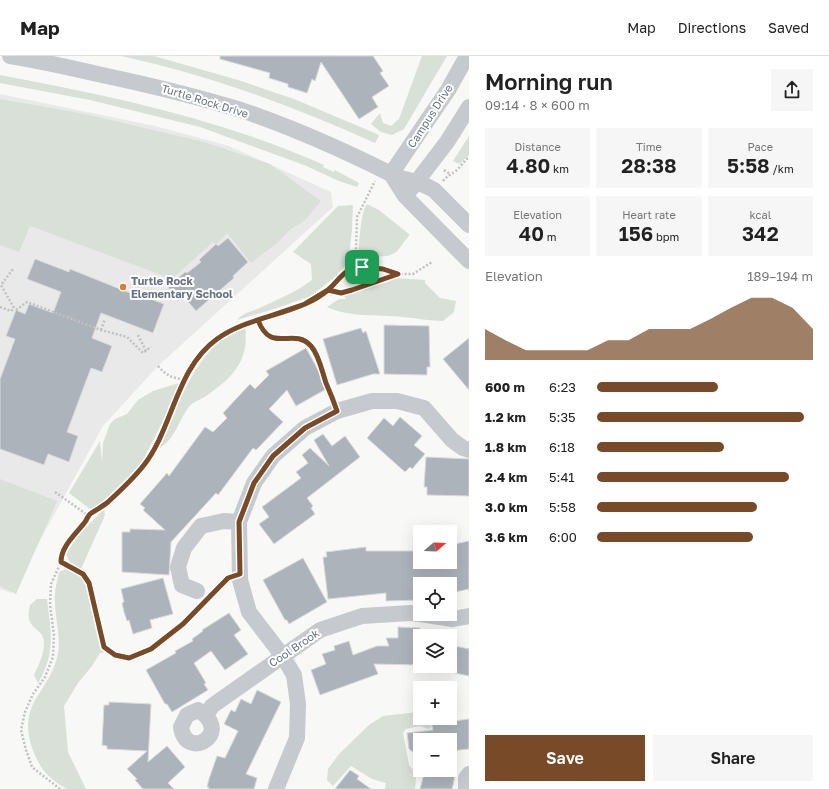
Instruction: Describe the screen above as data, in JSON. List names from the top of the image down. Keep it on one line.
{"streets":{"street":["Turtle Rock Drive","Campus Drive","Cool Brook"]},"crossings":[["Turtle Rock Drive","Campus Drive"]],"places":["Turtle Rock Elementary School"],"north":"right","page":{"header":"Map","nav":["Map","Directions","Saved"],"heading":["Morning run","09:14 · 8 × 600 m"],"stats":[["Distance","4.80 km"],["Time","28:38"],["Pace","5:58 /km"],["Elevation","40 m"],["Heart rate","156 bpm"],["kcal","342"]],"chart":["Elevation","189–194 m"],"list":[{"name":"600 m","note":"6:23"},{"name":"1.2 km","note":"5:35"},{"name":"1.8 km","note":"6:18"},{"name":"2.4 km","note":"5:41"},{"name":"3.0 km","note":"5:58"},{"name":"3.6 km","note":"6:00"}],"map_buttons":["+","−"],"buttons":["Save","Share"]}}
